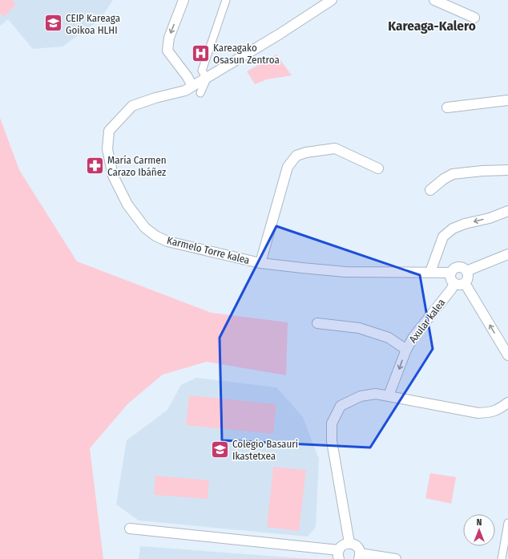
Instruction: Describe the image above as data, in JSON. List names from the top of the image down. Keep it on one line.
{"streets":{"street":["Karmelo Torre kalea","Axular kalea"]},"crossings":[["Karmelo Torre kalea","Axular kalea"]],"one_way":["Axular kalea"],"districts":["Kareaga-Kalero"],"places":{"school or university":["CEIP Kareaga Goikoa HLHI","Colegio Basauri Ikastetxea"],"hospital":["Kareagako Osasun Zentroa"],"pharmacy":["María Carmen Carazo Ibáñez"]},"north":"top"}
